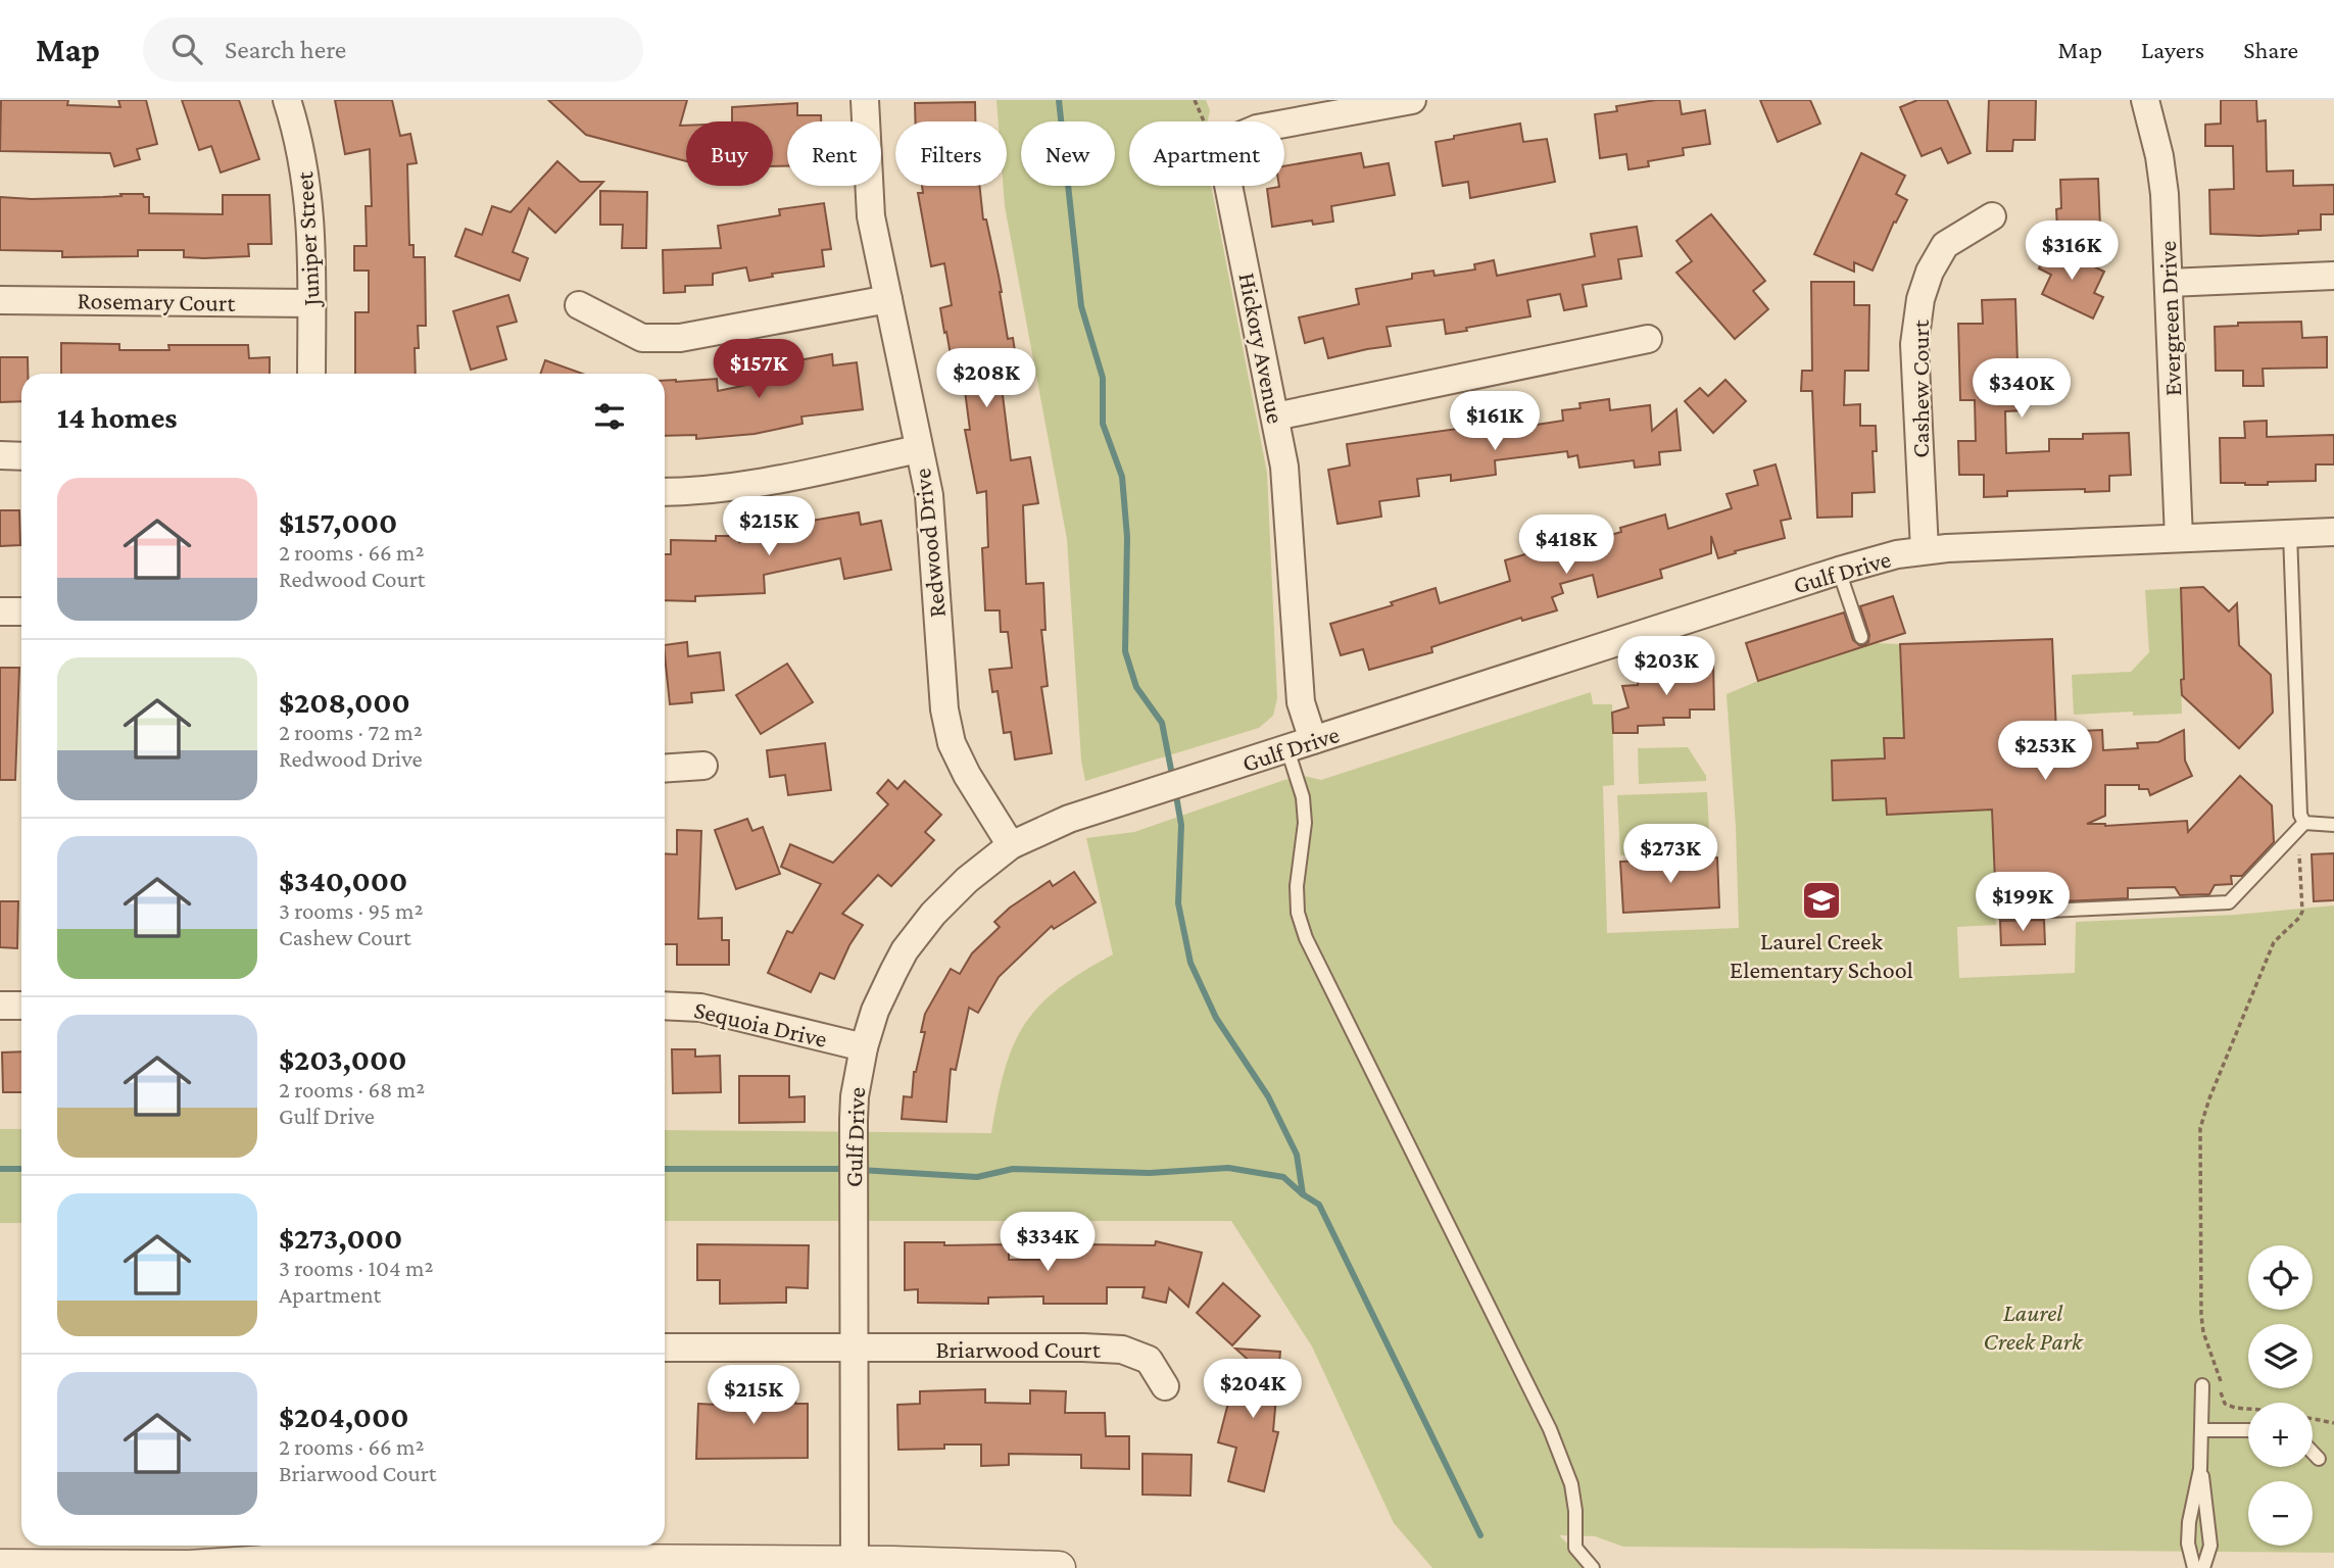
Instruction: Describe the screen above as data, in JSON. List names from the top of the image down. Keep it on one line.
{"streets":{"street":["Juniper Street","Rosemary Court","Evergreen Drive","Hickory Avenue","Cashew Court","Redwood Drive","Gulf Drive","Sequoia Drive","Briarwood Court"]},"crossings":[["Juniper Street","Rosemary Court"],["Evergreen Drive","Gulf Drive"],["Hickory Avenue","Gulf Drive"],["Cashew Court","Gulf Drive"],["Redwood Drive","Gulf Drive"],["Gulf Drive","Sequoia Drive"],["Gulf Drive","Briarwood Court"]],"parks":["Laurel Creek Park"],"places":{"school or university":["Laurel Creek Elementary School"]},"page":{"header":"Map","search":"Search here","nav":["Map","Layers","Share"],"chip":["Buy","Rent","Filters","New","Apartment"],"price":["$316K","$157K","$208K","$340K","$161K","$215K","$418K","$203K","$253K","$273K","$199K","$334K","$204K","$215K"],"heading":"14 homes","list":[{"name":"$157,000","note":"2 rooms · 66 m² · Redwood Court"},{"name":"$208,000","note":"2 rooms · 72 m² · Redwood Drive"},{"name":"$340,000","note":"3 rooms · 95 m² · Cashew Court"},{"name":"$203,000","note":"2 rooms · 68 m² · Gulf Drive"},{"name":"$273,000","note":"3 rooms · 104 m² · Apartment"},{"name":"$204,000","note":"2 rooms · 66 m² · Briarwood Court"}],"map_buttons":["+","−"]}}
